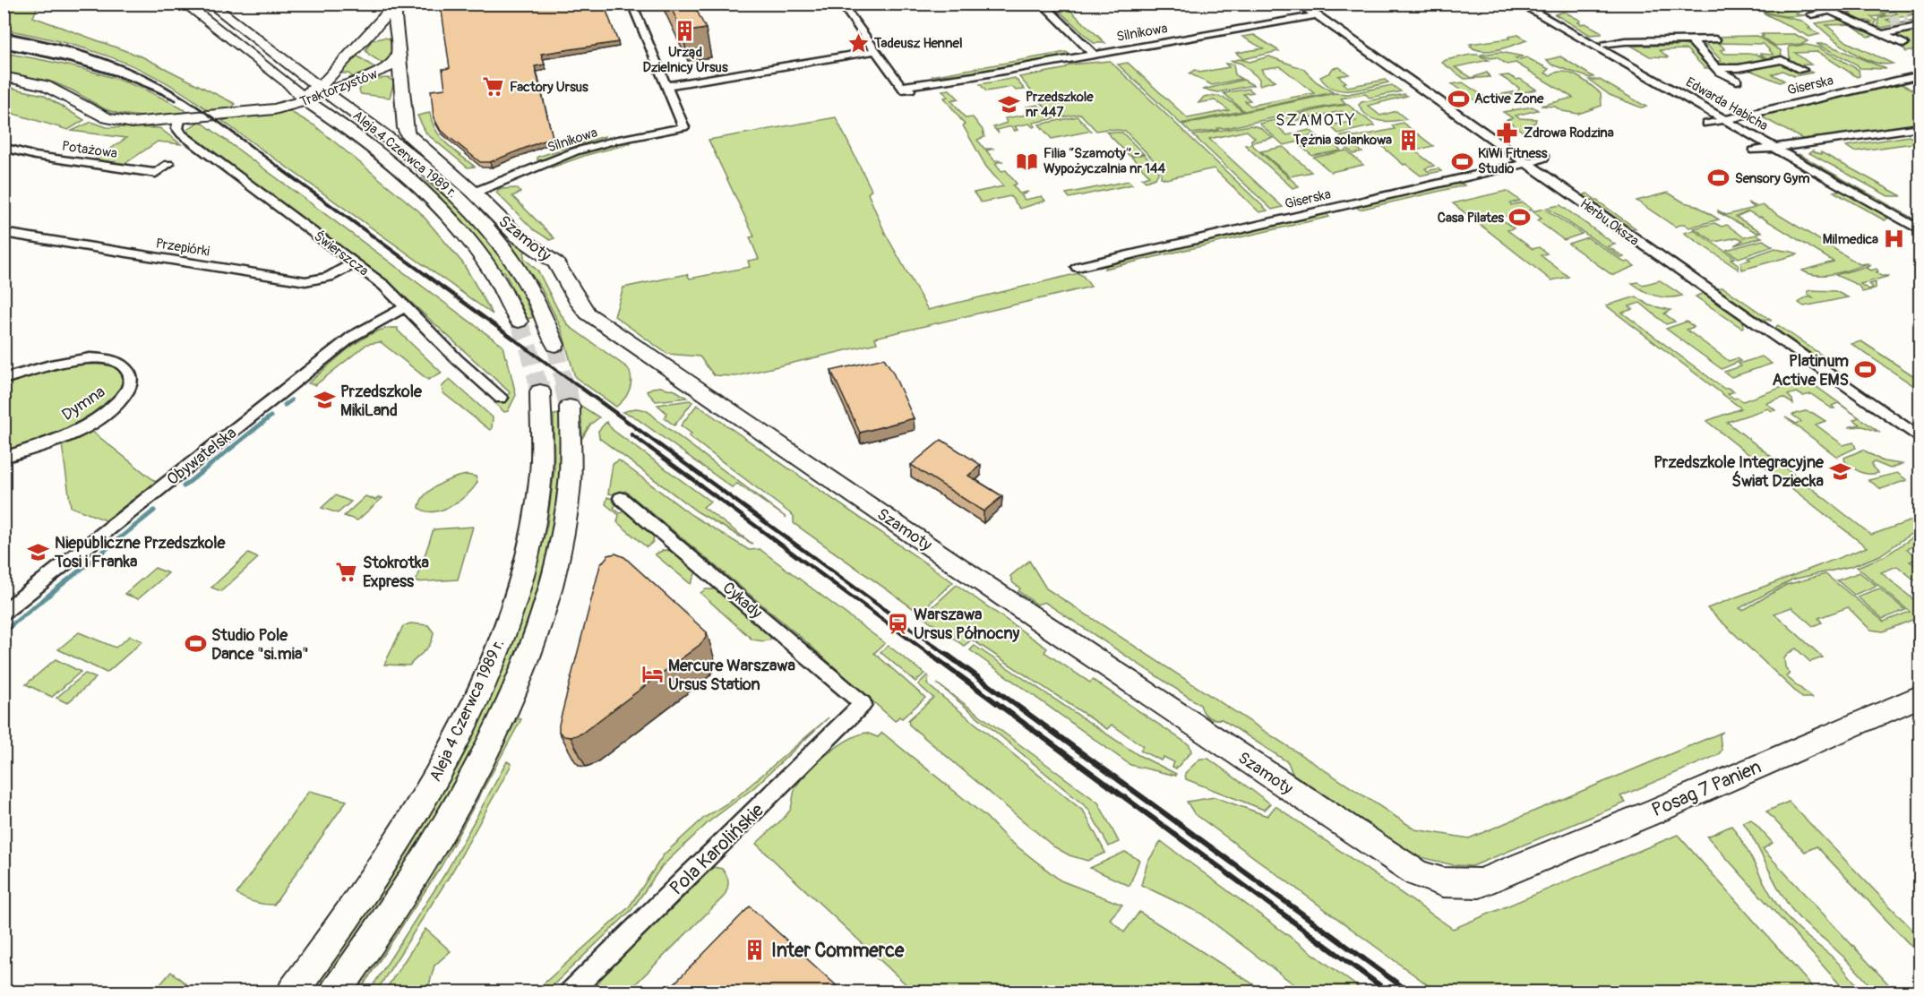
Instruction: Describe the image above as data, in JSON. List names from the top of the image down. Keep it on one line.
{"streets":{"street":["Silnikowa","Giserska","Traktorzystów","Edwarda Habicha","Potażowa","Aleja 4 Czerwca 1989 r.","Herbu Oksza","Szamoty","Przepiórki","Świerszcza","Dymna","Obywatelska","Cykady","Posag 7 Panien","Pola Karolińskie"]},"crossings":[["Silnikowa","Herbu Oksza"],["Silnikowa","Szamoty"],["Giserska","Edwarda Habicha"],["Giserska","Herbu Oksza"],["Traktorzystów","Aleja 4 Czerwca 1989 r."],["Traktorzystów","Szamoty"],["Traktorzystów","Świerszcza"],["Szamoty","Posag 7 Panien"],["Przepiórki","Świerszcza"],["Świerszcza","Obywatelska"],["Cykady","Pola Karolińskie"]],"districts":["SZAMOTY"],"places":{"building":["Urząd Dzielnicy Ursus","Tężnia solankowa","Inter Commerce"],"place":["Tadeusz Hennel"],"supermarket":["Factory Ursus","Stokrotka Express"],"sports":["Active Zone","KiWi Fitness Studio","Sensory Gym","Casa Pilates","Platinum Active EMS","Studio Pole Dance \"si.mia\""],"school or university":["Przedszkole nr 447","Przedszkole MikiLand","Przedszkole Integracyjne Świat Dziecka","Niepubliczne Przedszkole Tosi i Franka"],"pharmacy":["Zdrowa Rodzina"],"library":["Filia “Szamoty” - Wypożyczalnia nr 144"],"hospital":["Milmedica"],"station":["Warszawa Ursus Północny"],"hotel":["Mercure Warszawa Ursus Station"]}}
